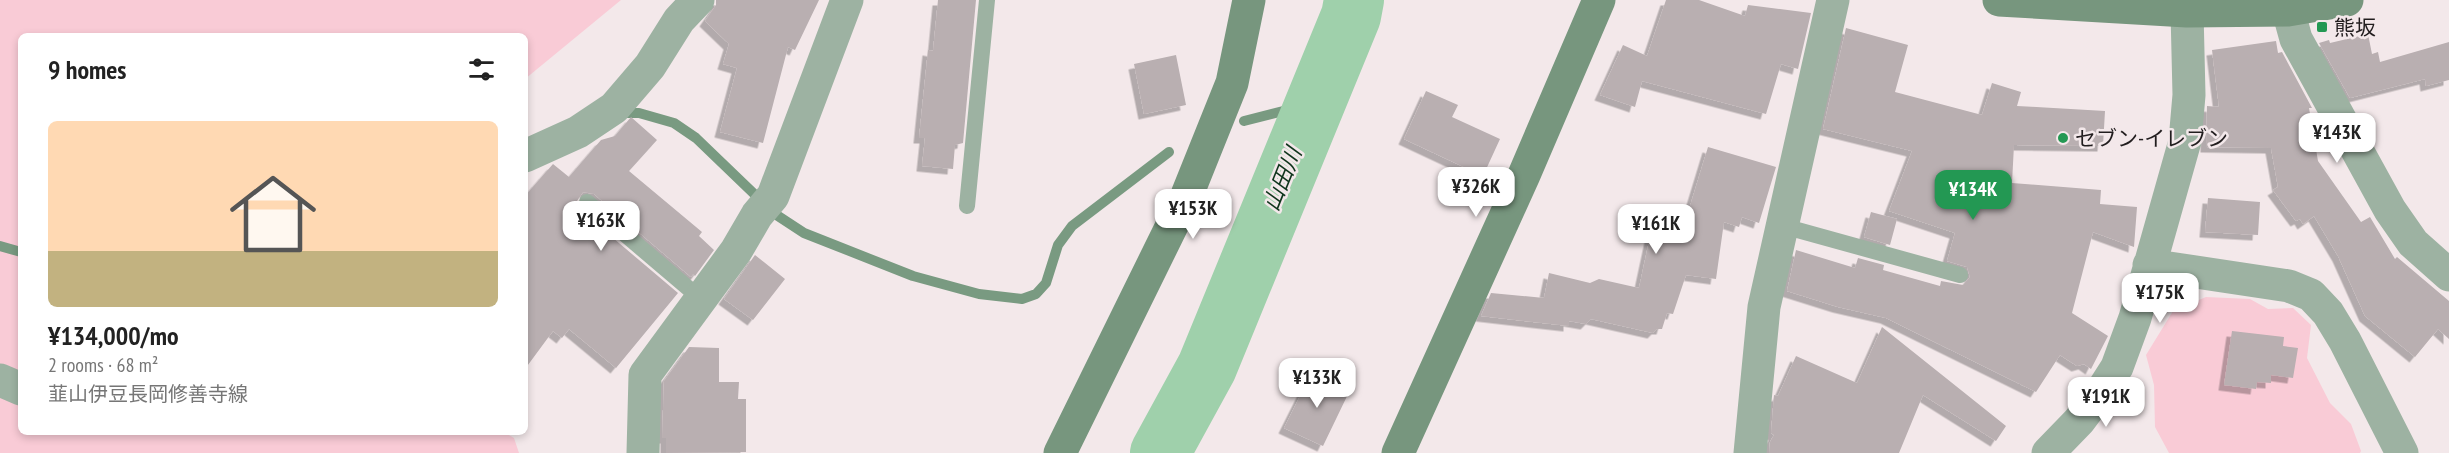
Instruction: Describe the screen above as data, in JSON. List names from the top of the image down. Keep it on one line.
{"water":["山田川"],"places":{"transit":["熊坂"],"other":["セブン-イレブン"]},"page":{"heading":"9 homes","list":[{"name":"¥134,000/mo","note":"2 rooms · 68 m² · 韮山伊豆長岡修善寺線"}],"price":["¥143K","¥326K","¥134K","¥153K","¥163K","¥161K","¥175K","¥133K","¥191K"]}}
